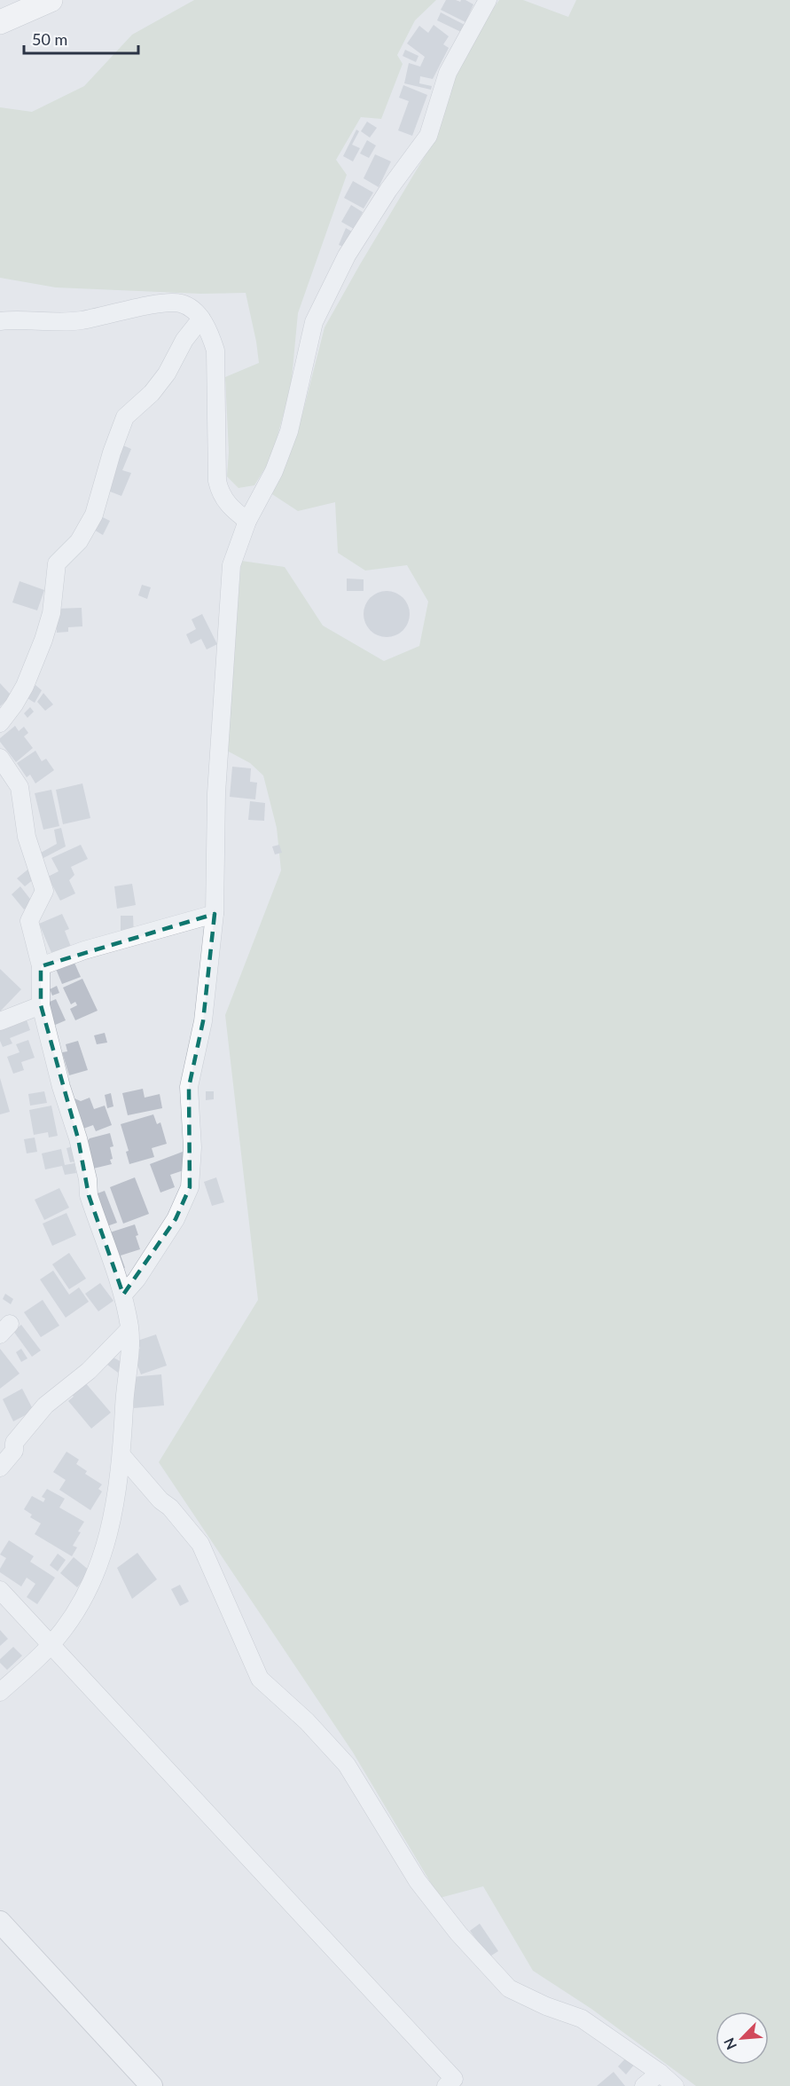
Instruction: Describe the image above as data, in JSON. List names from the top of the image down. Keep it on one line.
{"scale_bar":"50 m","north":"bottom left"}
